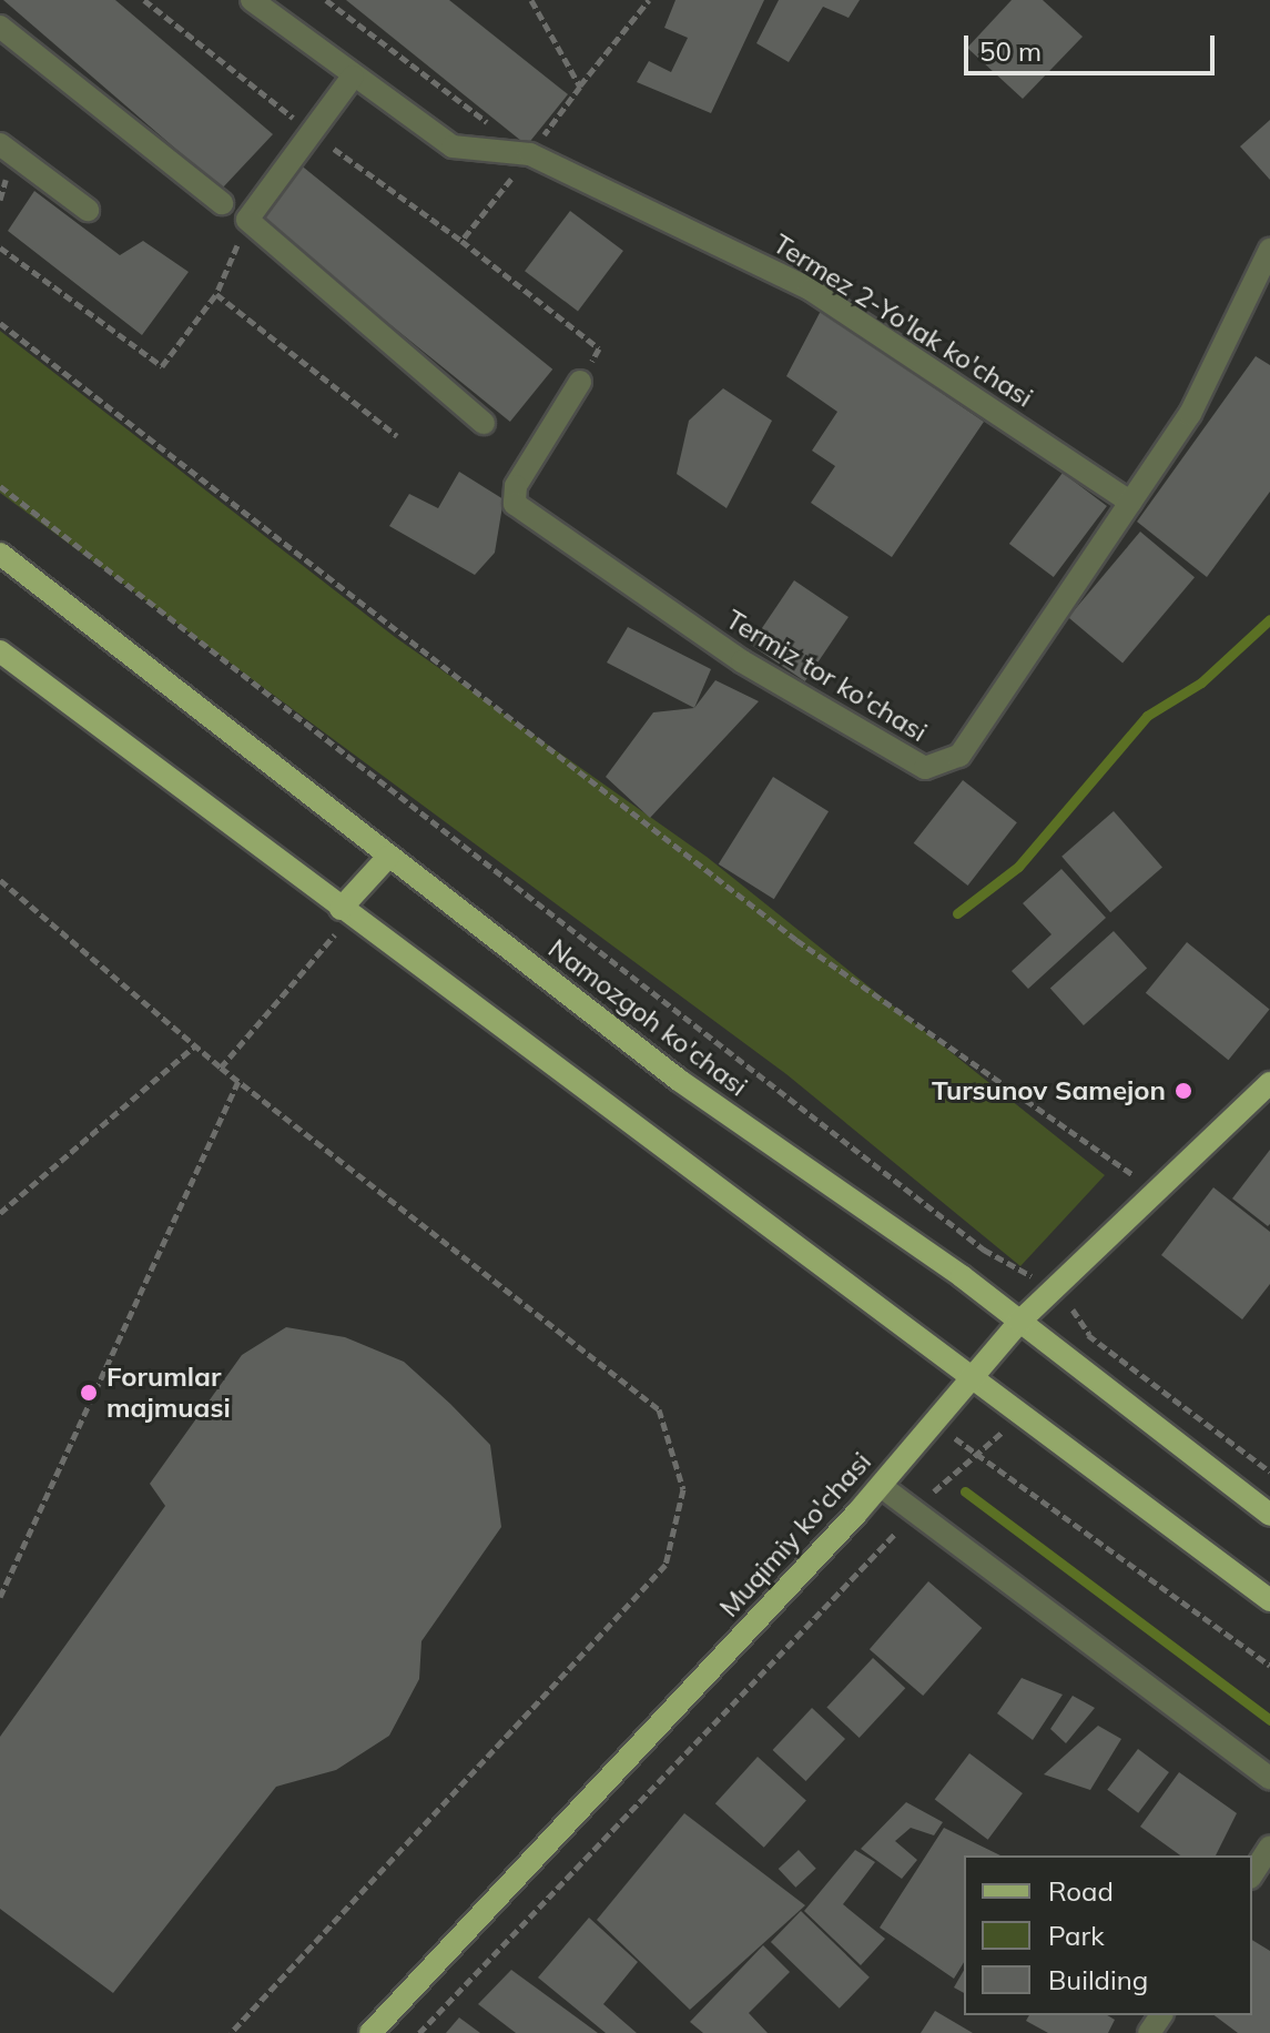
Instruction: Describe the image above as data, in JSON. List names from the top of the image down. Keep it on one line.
{"streets":{"main road":["Namozgoh ko'chasi","Muqimiy ko'chasi"],"street":["Termez 2-Yo'lak ko'chasi","Termiz tor ko'chasi"]},"crossings":[["Termez 2-Yo'lak ko'chasi","Termiz tor ko'chasi"],["Namozgoh ko'chasi","Muqimiy ko'chasi"]],"places":["Tursunov Samejon","Forumlar majmuasi"],"legend":["Road","Park","Building"],"scale_bar":"50 m"}
